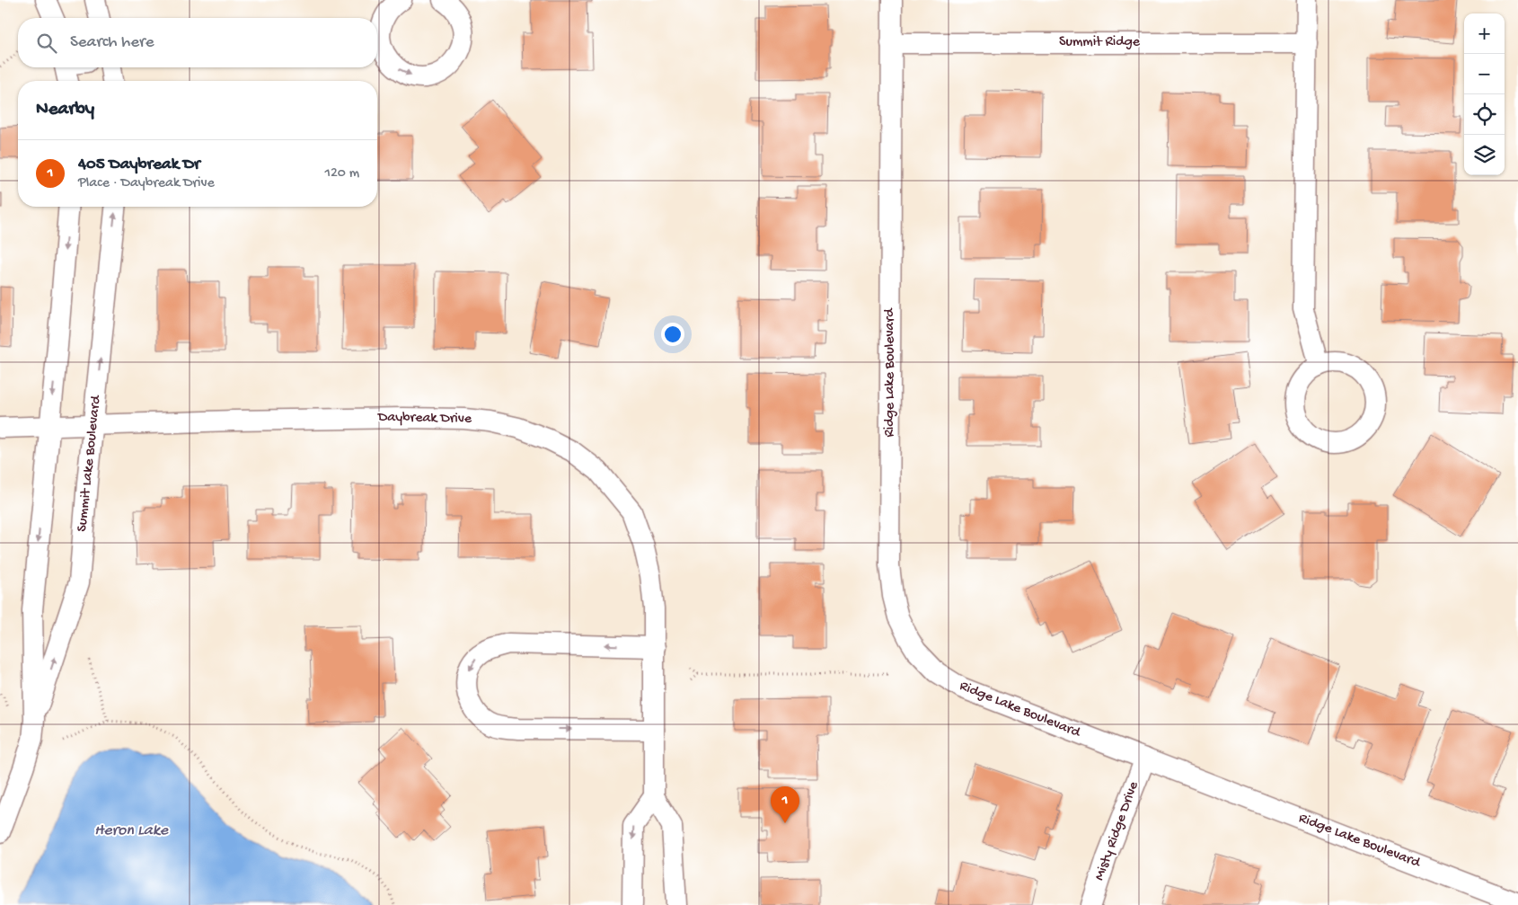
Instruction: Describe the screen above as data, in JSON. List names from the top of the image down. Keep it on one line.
{"streets":{"street":["Summit Ridge","Ridge Lake Boulevard","Daybreak Drive","Summit Lake Boulevard","Misty Ridge Drive"]},"crossings":[["Summit Ridge","Ridge Lake Boulevard"],["Ridge Lake Boulevard","Misty Ridge Drive"],["Daybreak Drive","Summit Lake Boulevard"]],"water":["Heron Lake"],"page":{"map_buttons":["+","−"],"search":"Search here","heading":"Nearby","list":[{"mark":"1","name":"405 Daybreak Dr","note":"Place · Daybreak Drive","value":"120 m"}],"pins":"1"}}
